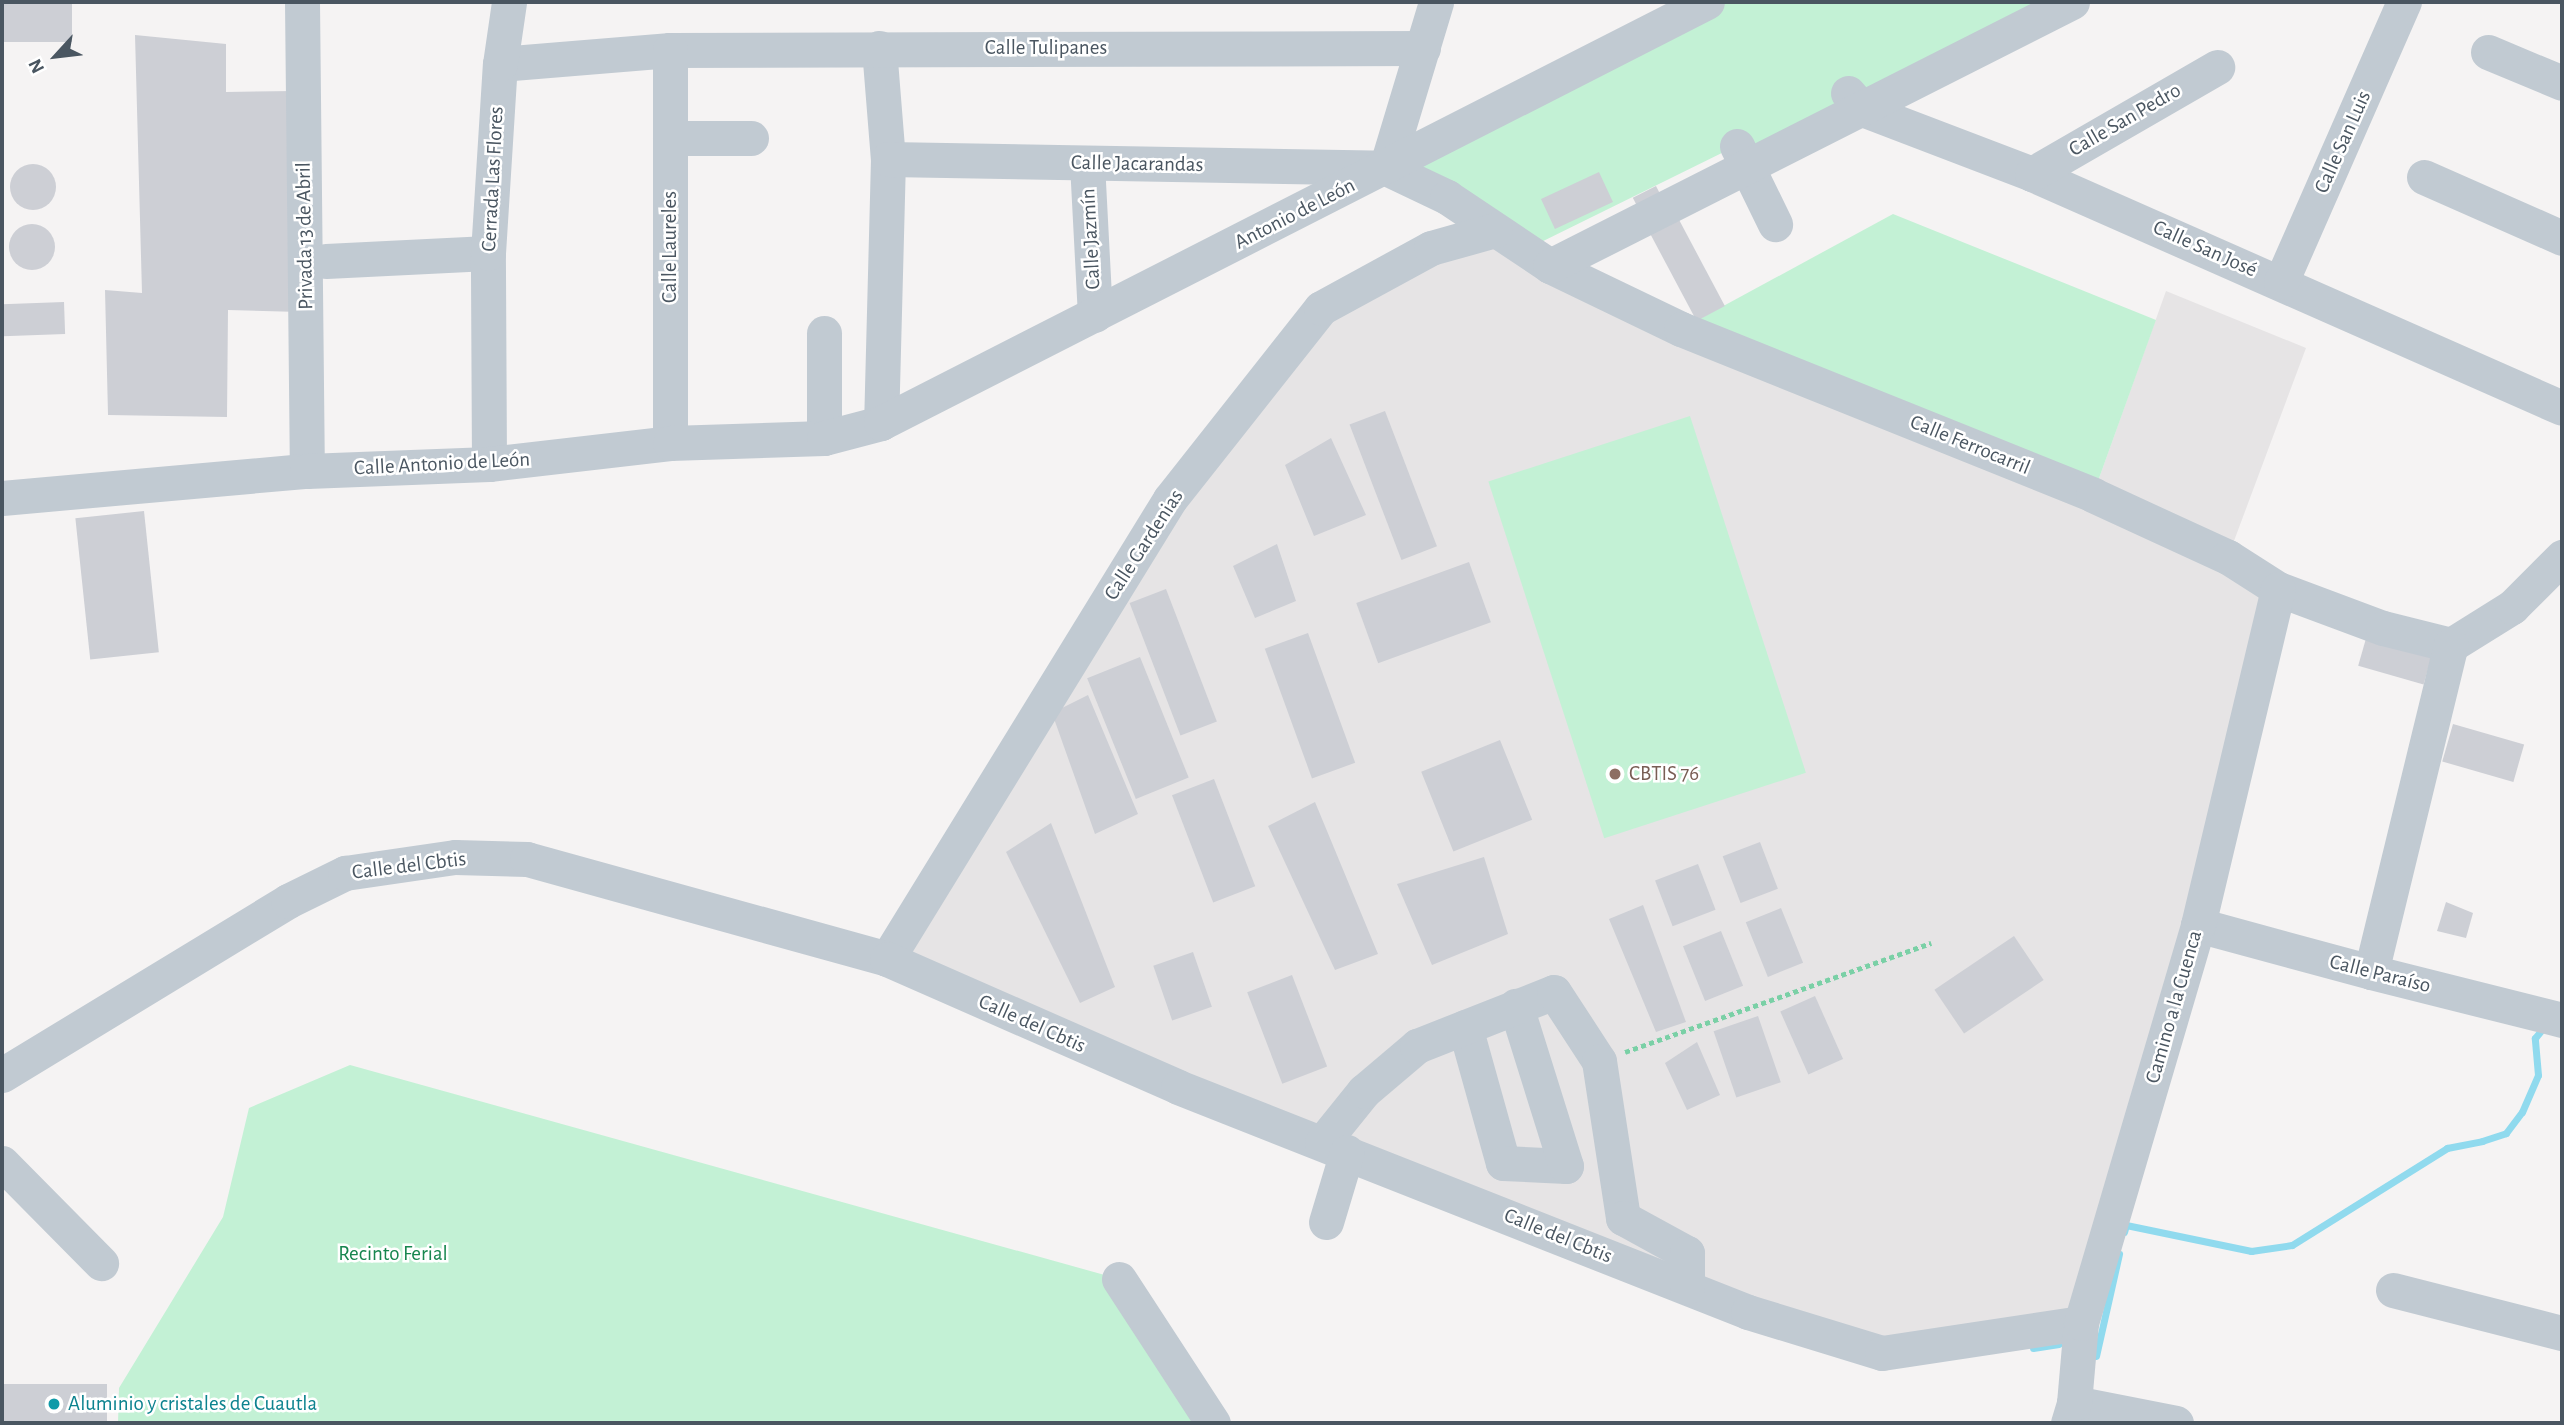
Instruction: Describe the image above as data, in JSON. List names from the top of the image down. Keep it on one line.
{"streets":{"street":["Calle Tulipanes","Calle San Pedro","Calle San Luis","Calle Jacarandas","Cerrada Las Flores","Antonio de León","Privada 13 de Abril","Calle Jazmín","Calle Laureles","Calle San José","Calle Ferrocarril","Calle Antonio de León","Calle Gardenias","Calle del Cbtis","Calle Paraíso","Camino a la Cuenca"]},"crossings":[["Calle Tulipanes","Calle Laureles"],["Calle San Pedro","Calle San José"],["Calle San Luis","Calle San José"],["Calle Jacarandas","Antonio de León"],["Calle Jacarandas","Calle Jazmín"],["Calle Jacarandas","Calle Ferrocarril"],["Cerrada Las Flores","Calle Antonio de León"],["Antonio de León","Calle Jazmín"],["Antonio de León","Calle Ferrocarril"],["Antonio de León","Calle Antonio de León"],["Privada 13 de Abril","Calle Antonio de León"],["Calle Laureles","Calle Antonio de León"],["Calle Ferrocarril","Calle Gardenias"],["Calle Ferrocarril","Camino a la Cuenca"],["Calle Gardenias","Calle del Cbtis"],["Calle del Cbtis","Camino a la Cuenca"],["Calle Paraíso","Camino a la Cuenca"]],"parks":["Recinto Ferial"],"places":["CBTIS 76","Aluminio y cristales de Cuautla"],"north":"bottom left"}
